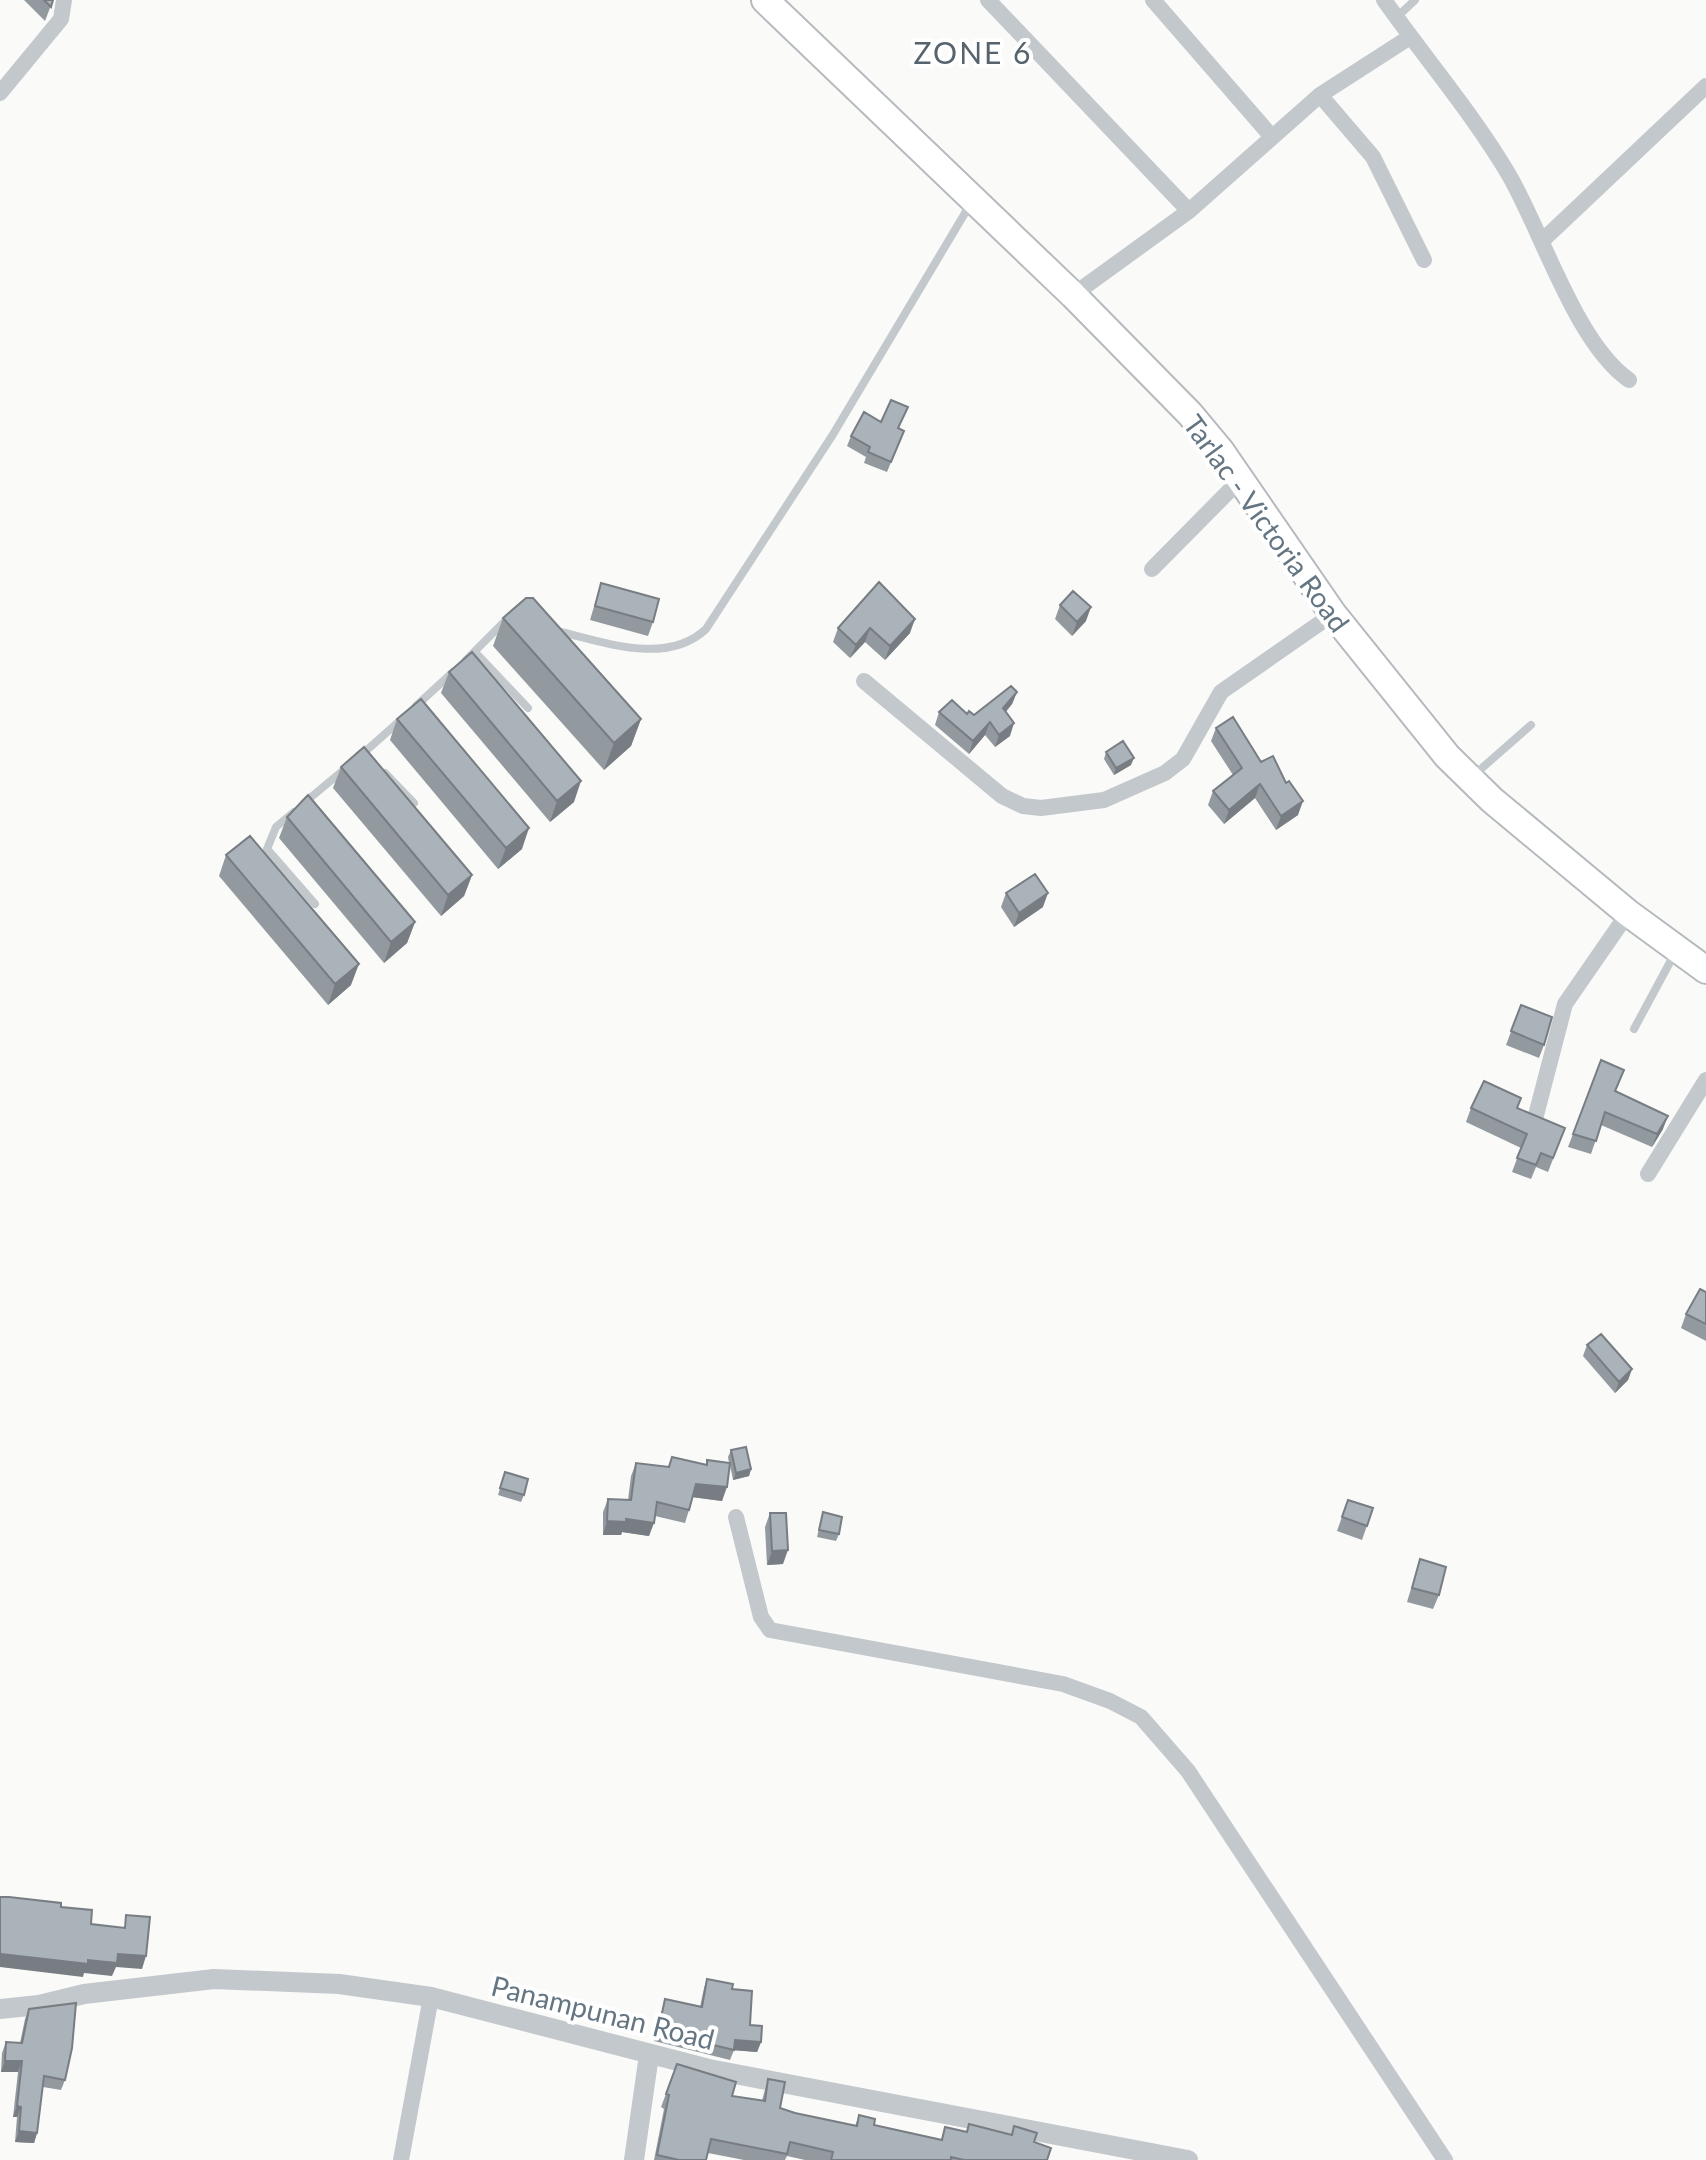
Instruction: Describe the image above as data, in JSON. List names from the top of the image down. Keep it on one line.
{"streets":{"main road":["Tarlac - Victoria Road"],"street":["Panampunan Road"]},"districts":["ZONE 6"]}
